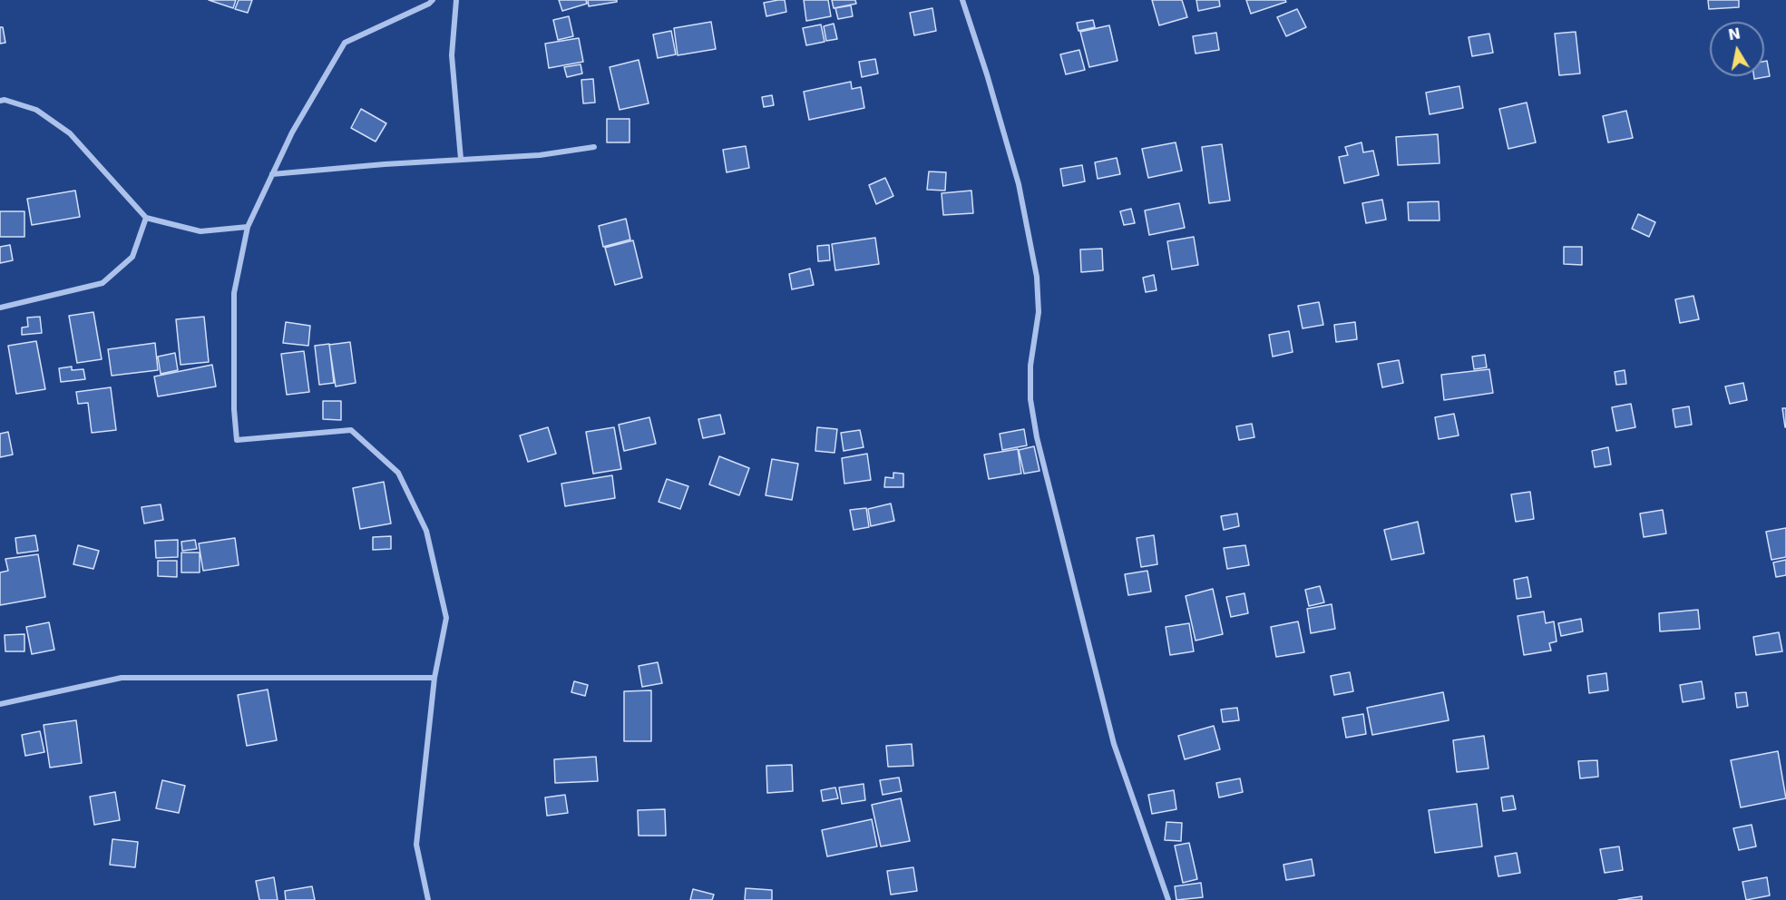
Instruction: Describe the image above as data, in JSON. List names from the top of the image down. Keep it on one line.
{"north":"top"}
